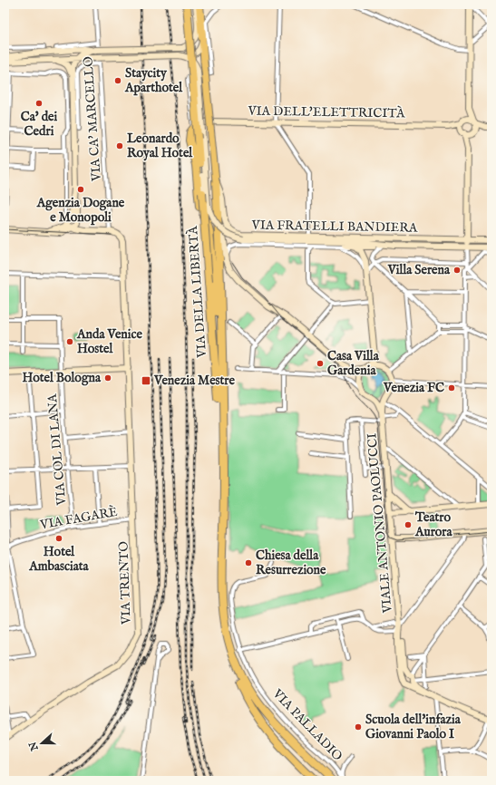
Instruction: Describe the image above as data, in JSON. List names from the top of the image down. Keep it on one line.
{"streets":{"highway":["VIA DELLA LIBERTÀ"],"street":["VIA DELL'ELETTRICITÀ","VIA CA' MARCELLO","VIA FRATELLI BANDIERA","VIA COL DI LANA","VIA FAGARÈ","VIALE ANTONIO PAOLUCCI","VIA TRENTO","VIA PALLADIO"]},"crossings":[["VIA CA' MARCELLO","VIA TRENTO"],["VIA FRATELLI BANDIERA","VIA DELLA LIBERTÀ"],["VIA COL DI LANA","VIA FAGARÈ"],["VIA FAGARÈ","VIA TRENTO"]],"places":{"other":["Staycity Aparthotel","Ca' dei Cedri","Leonardo Royal Hotel","Agenzia Dogane e Monopoli","Villa Serena","Anda Venice Hostel","Casa Villa Gardenia","Hotel Bologna","Venezia FC","Teatro Aurora","Hotel Ambasciata","Chiesa della Resurrezione","Scuola dell'infazia Giovanni Paolo I"],"transit":["Venezia Mestre"]},"north":"left"}
